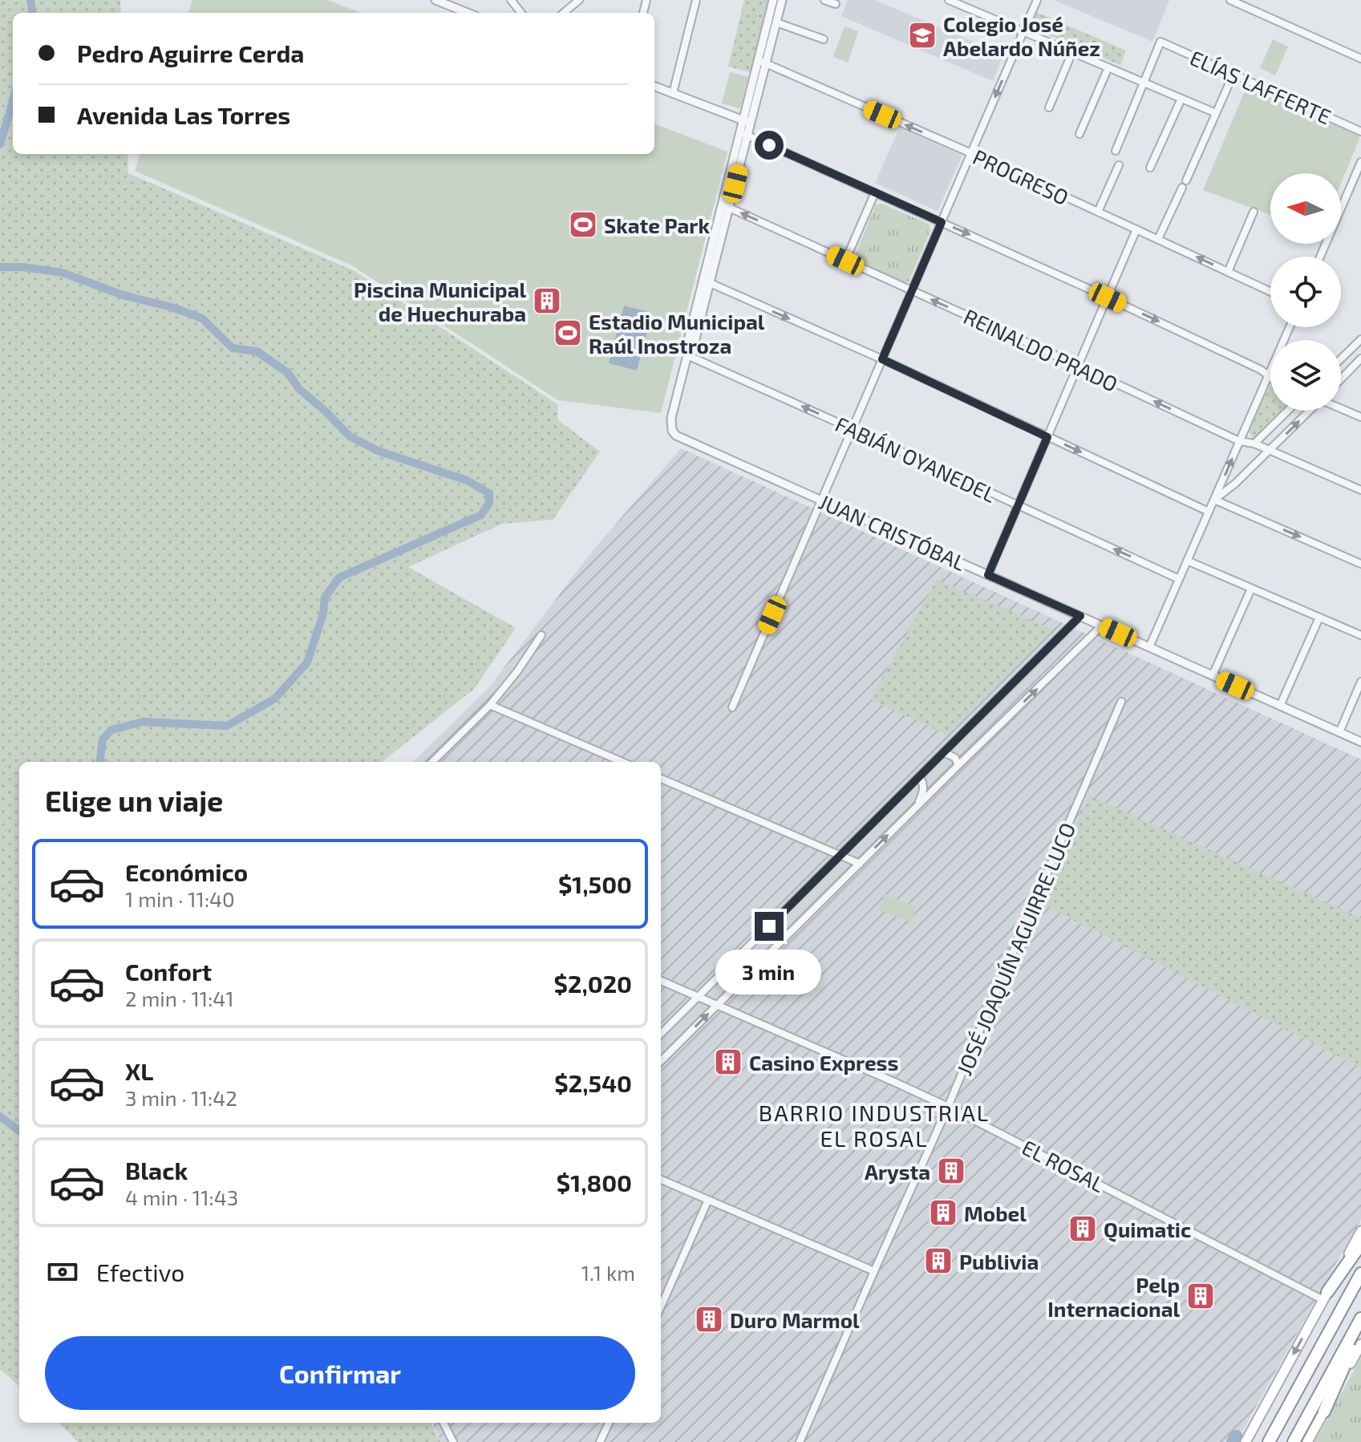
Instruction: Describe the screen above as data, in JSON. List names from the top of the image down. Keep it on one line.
{"streets":{"street":["ELÍAS LAFFERTE","PROGRESO","REINALDO PRADO","FABIÁN OYANEDEL","JUAN CRISTÓBAL","JOSÉ JOAQUÍN AGUIRRE LUCO","EL ROSAL"]},"crossings":[["FABIÁN OYANEDEL","JUAN CRISTÓBAL"],["JOSÉ JOAQUÍN AGUIRRE LUCO","EL ROSAL"]],"one_way":["PROGRESO","REINALDO PRADO","FABIÁN OYANEDEL"],"districts":["BARRIO INDUSTRIAL EL ROSAL"],"places":{"school or university":["Colegio José Abelardo Núñez"],"sports":["Skate Park","Estadio Municipal Raúl Inostroza"],"building":["Piscina Municipal de Huechuraba","Casino Express","Arysta","Mobel","Quimatic","Publivia","Pelp Internacional","Duro Marmol"]},"north":"left","page":{"banner":["Pedro Aguirre Cerda","Avenida Las Torres"],"heading":"Elige un viaje","list":[{"name":"Económico","note":"1 min · 11:40","value":"$1,500"},{"name":"Confort","note":"2 min · 11:41","value":"$2,020"},{"name":"XL","note":"3 min · 11:42","value":"$2,540"},{"name":"Black","note":"4 min · 11:43","value":"$1,800"}],"bubble":"3 min","pay":["Efectivo","1.1 km"],"buttons":"Confirmar"}}
